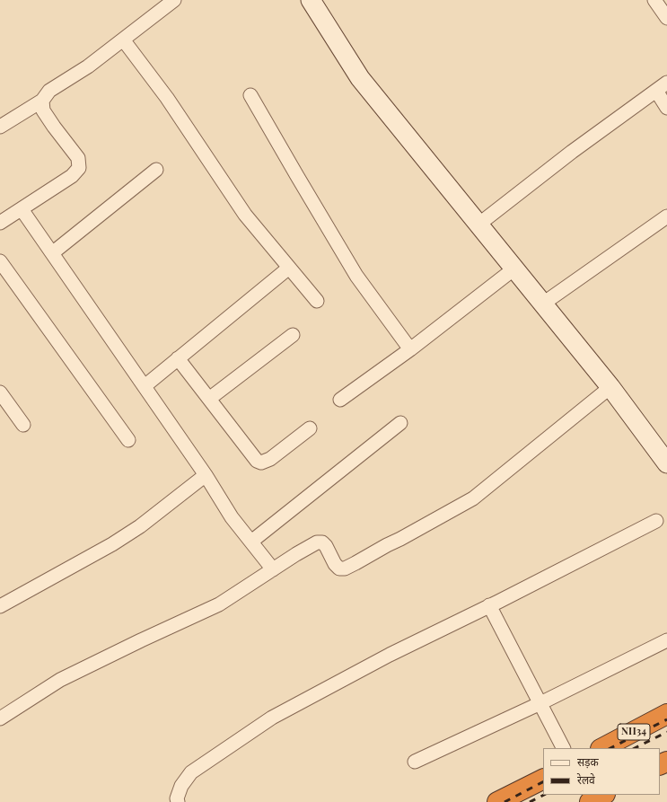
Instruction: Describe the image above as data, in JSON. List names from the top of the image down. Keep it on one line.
{"streets":{"highway":["NH34"]},"legend":["सड़क","रेलवे"]}
